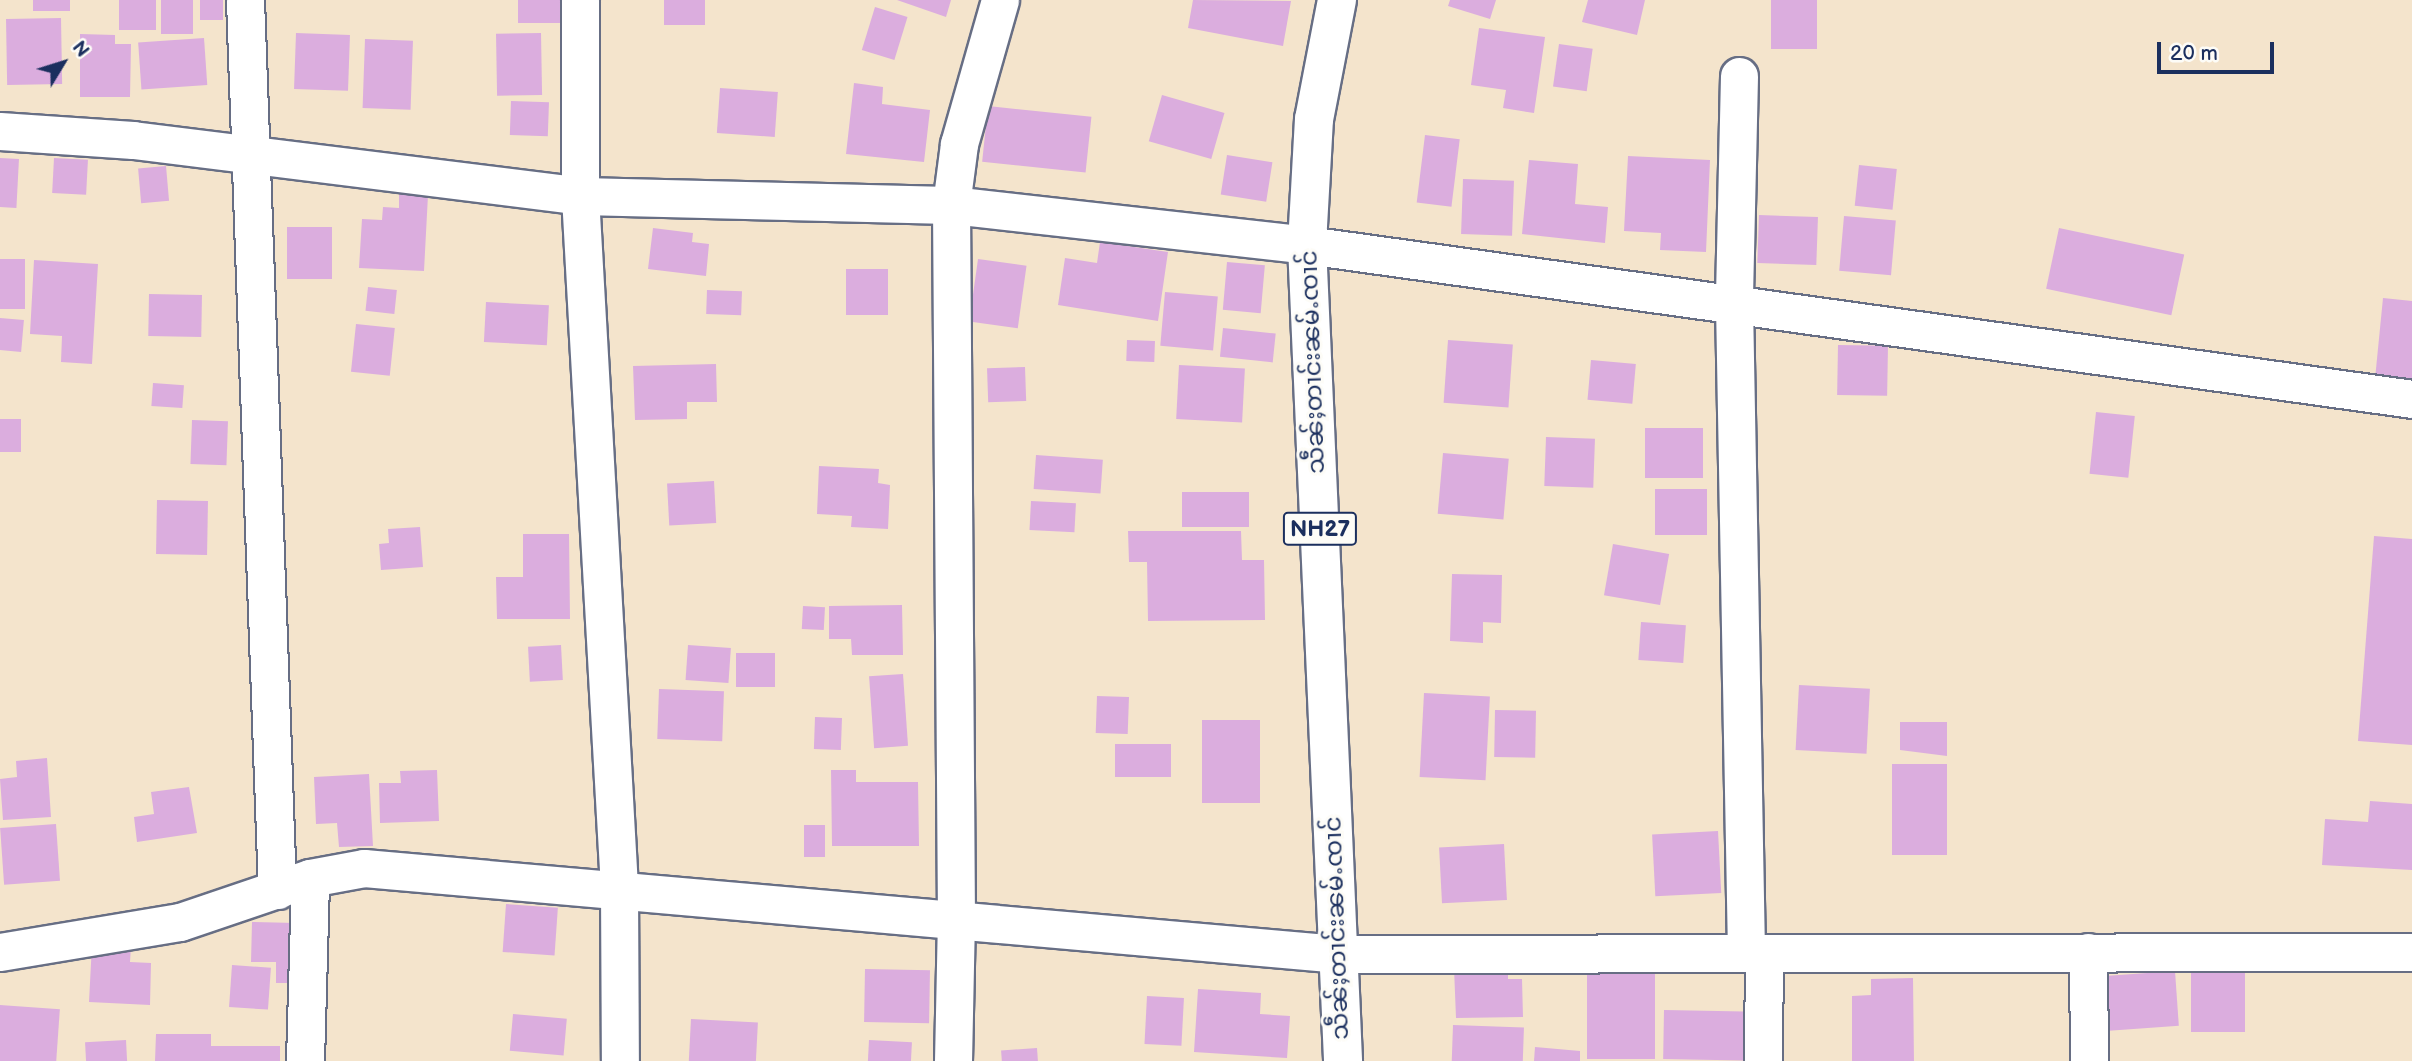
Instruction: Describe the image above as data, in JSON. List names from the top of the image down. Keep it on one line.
{"streets":{"highway":["သဵၼ်ႈတၢင်းၼမ်ႉၸၢင်","NH27"]},"scale_bar":"20 m","north":"top right"}
